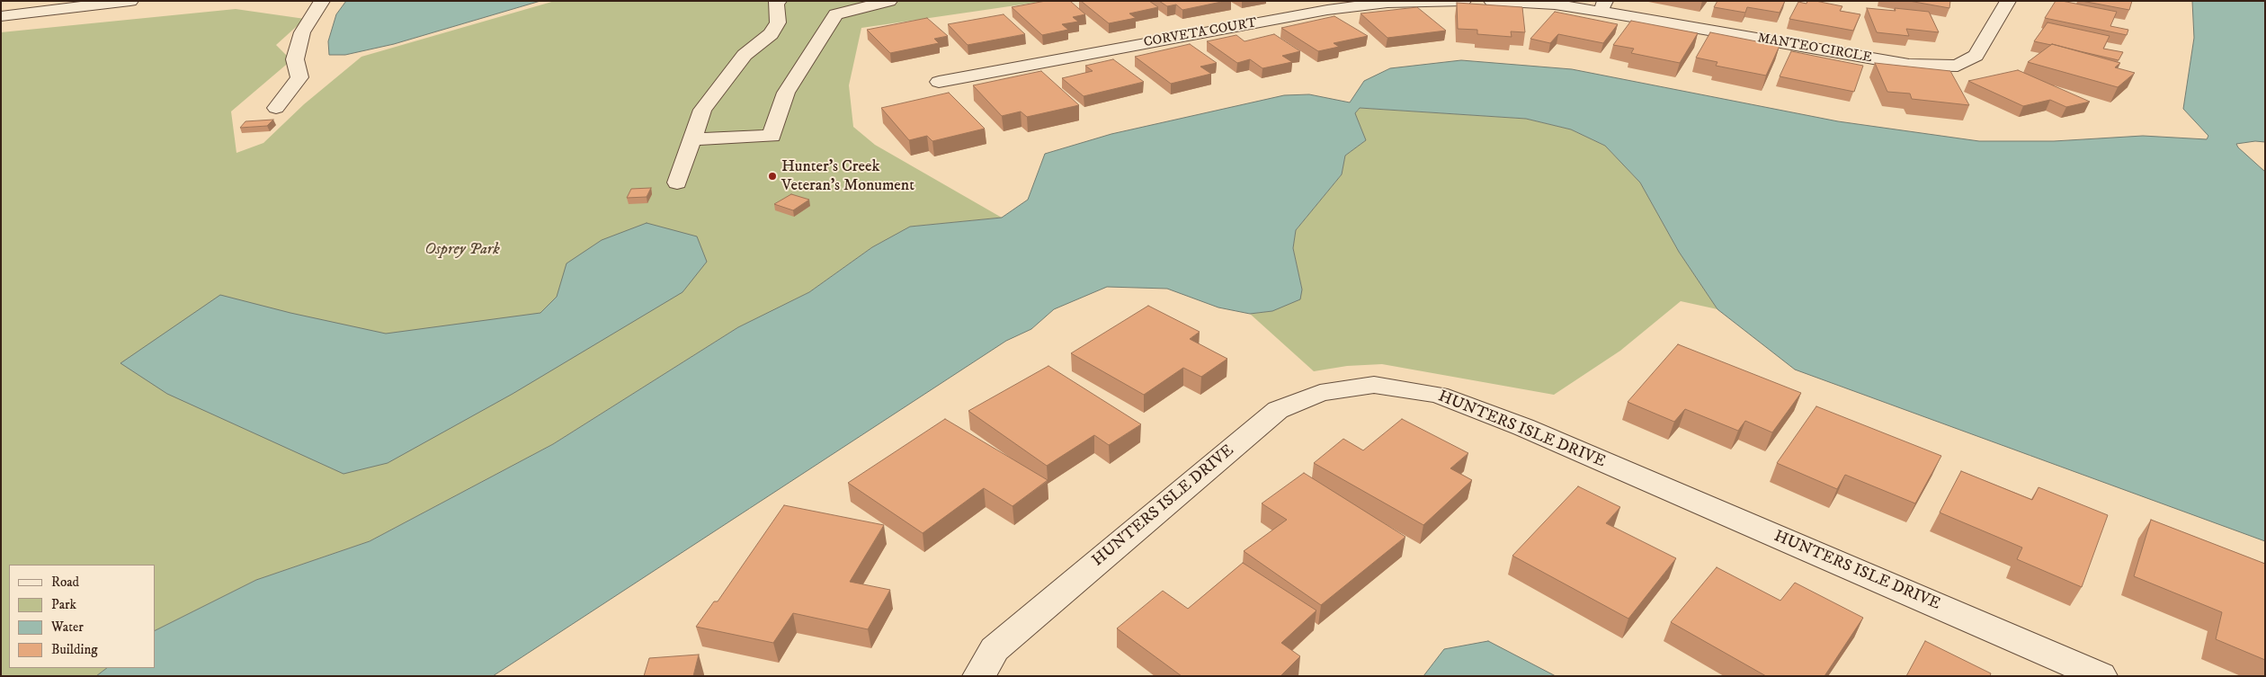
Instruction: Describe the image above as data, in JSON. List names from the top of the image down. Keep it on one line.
{"streets":{"street":["CORVETA COURT","MANTEO CIRCLE","HUNTERS ISLE DRIVE"]},"parks":["Osprey Park"],"places":["Hunter's Creek Veteran's Monument"],"legend":["Road","Park","Water","Building"]}
